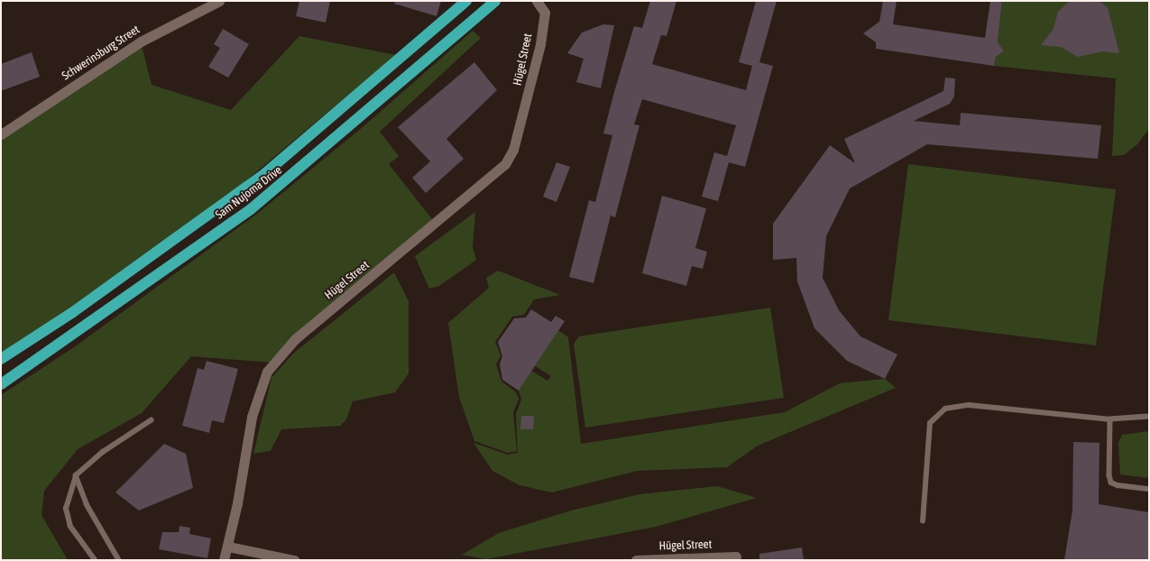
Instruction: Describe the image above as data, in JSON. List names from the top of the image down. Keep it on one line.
{"streets":{"highway":["Sam Nujoma Drive"],"street":["Schwerinsburg Street","Hügel Street"]}}
